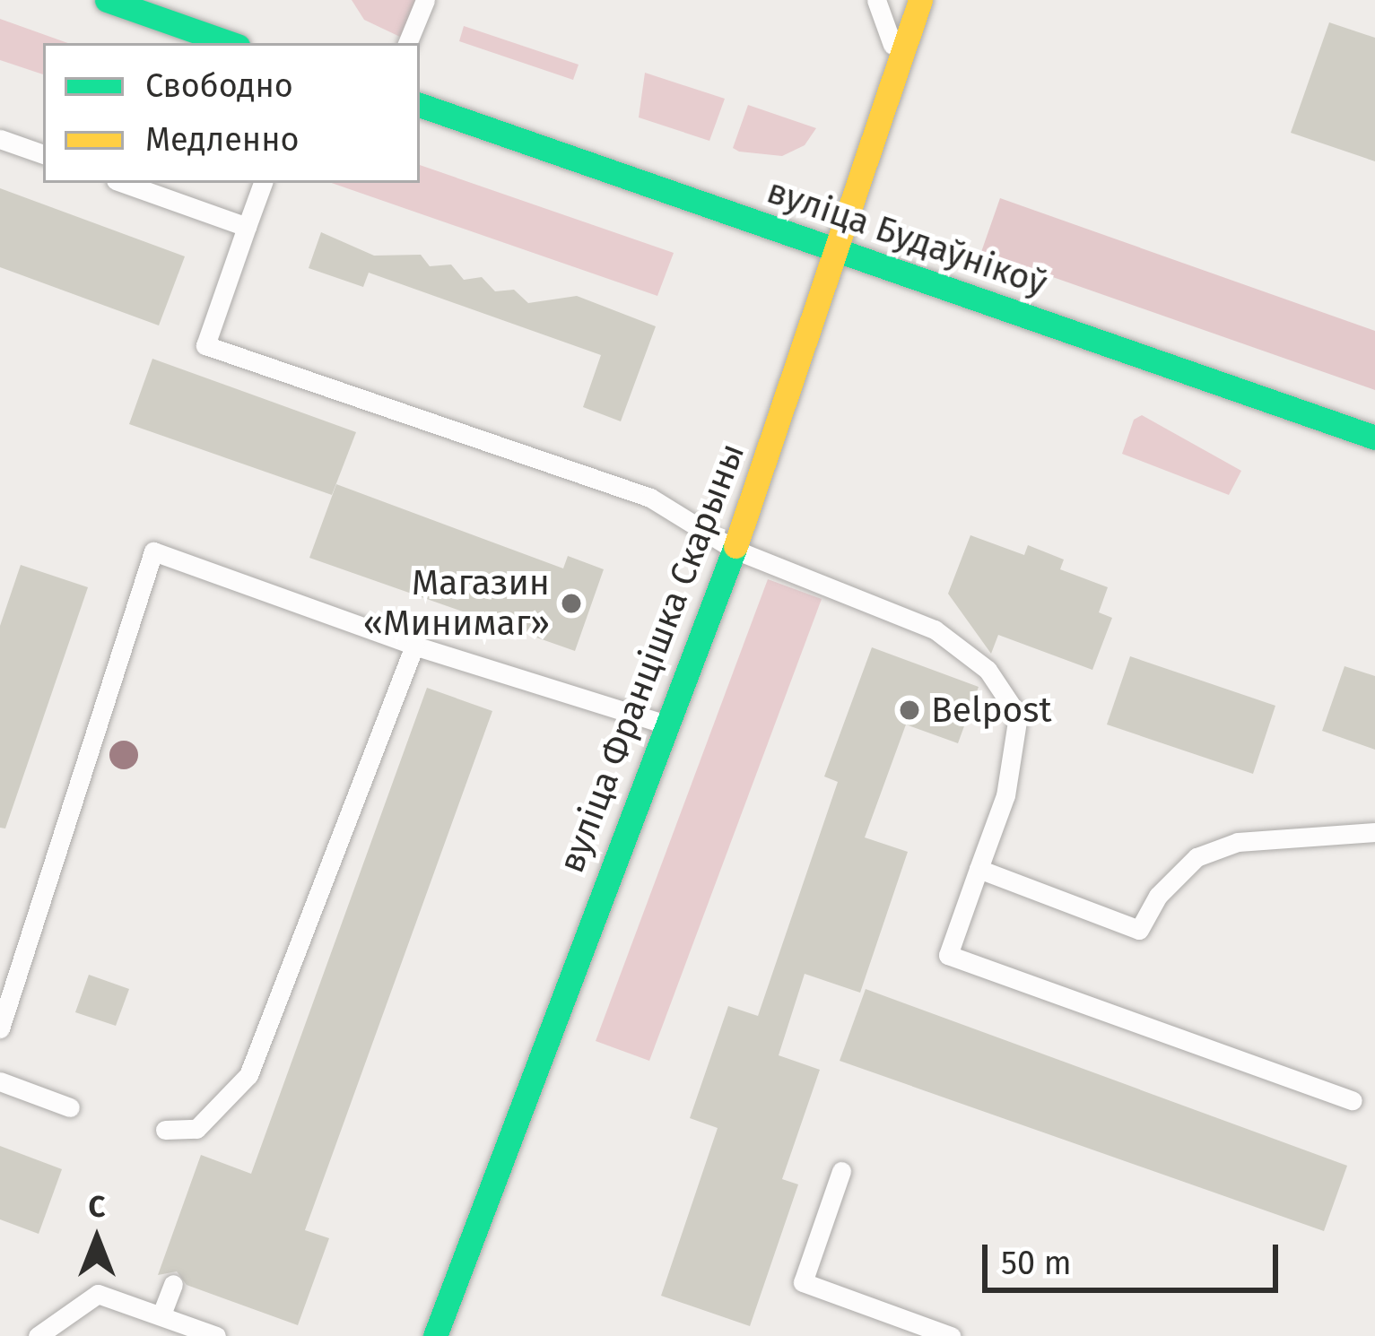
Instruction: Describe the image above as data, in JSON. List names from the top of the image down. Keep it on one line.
{"streets":{"main road":["вуліца Будаўнікоў","вуліца Францішка Скарыны"]},"crossings":[["вуліца Будаўнікоў","вуліца Францішка Скарыны"]],"places":["Магазин «Минимаг»","Belpost"],"legend":["Свободно","Медленно"],"scale_bar":"50 m","north":"top"}
